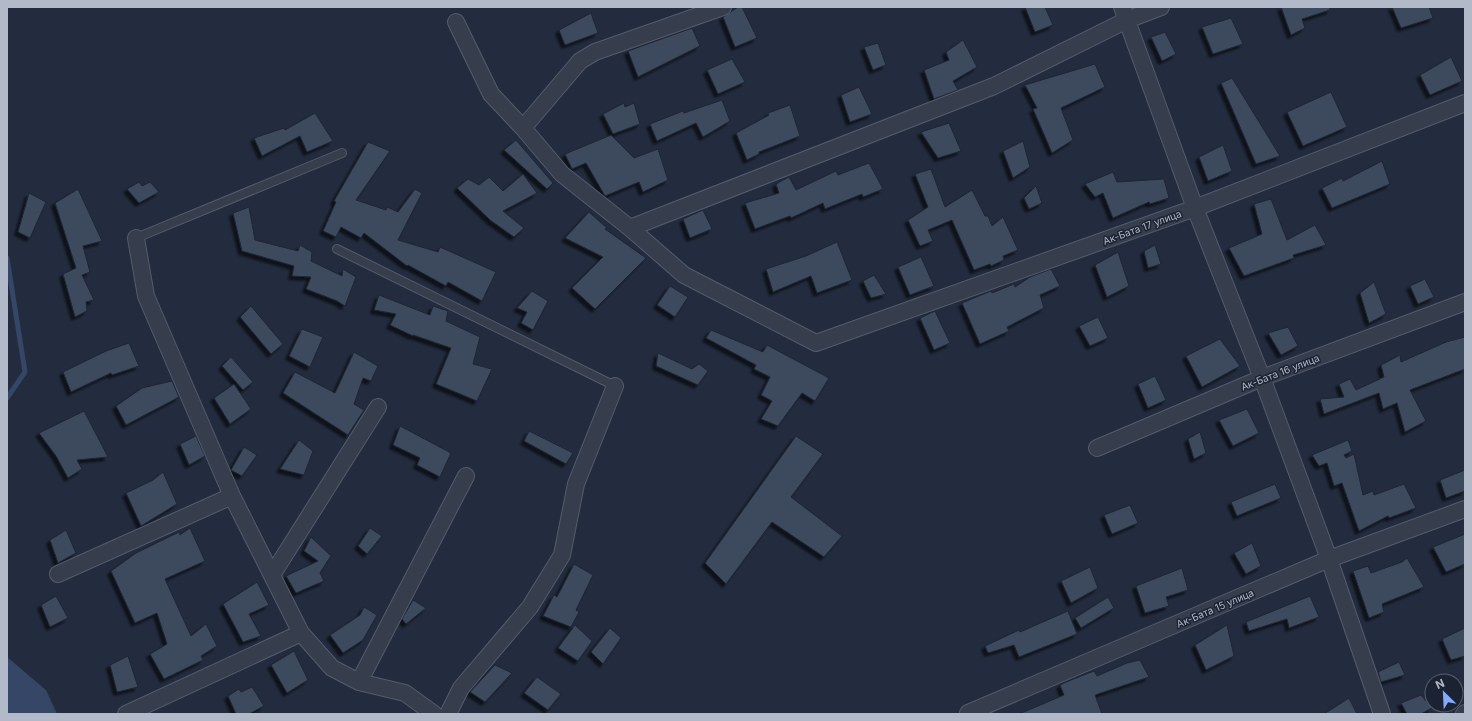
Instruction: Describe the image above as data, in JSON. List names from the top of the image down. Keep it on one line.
{"streets":{"street":["Ак-Бата 17 улица","Ак-Бата 16 улица","Ак-Бата 15 улица"]},"north":"top left"}
